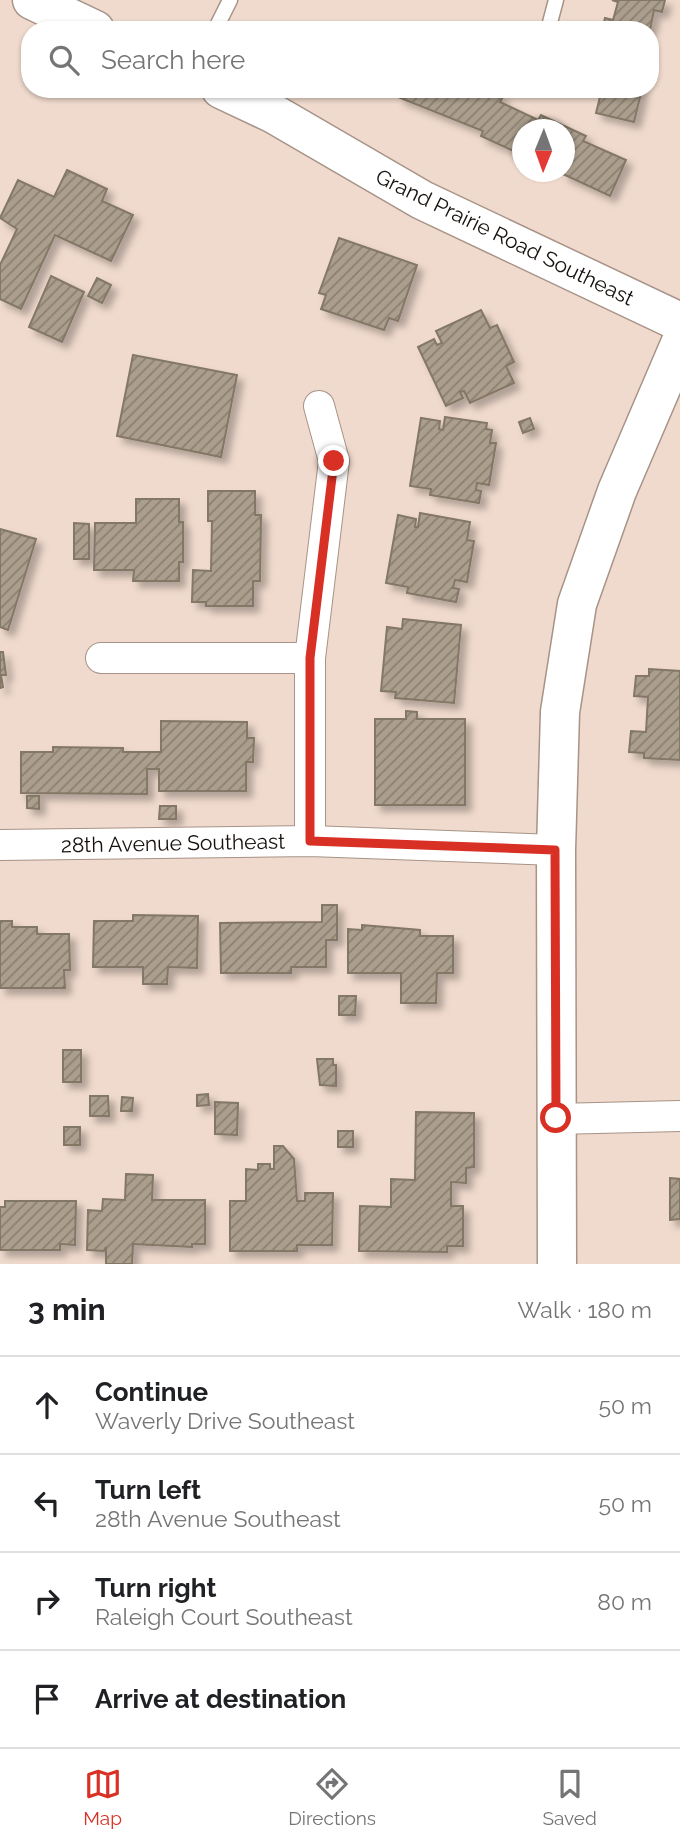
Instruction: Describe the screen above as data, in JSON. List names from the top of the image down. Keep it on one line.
{"streets":{"main road":["Grand Prairie Road Southeast"],"street":["28th Avenue Southeast"]},"north":"bottom","page":{"search":"Search here","heading":["3 min","Walk · 180 m"],"list":[["Continue","Waverly Drive Southeast","50 m"],["Turn left","28th Avenue Southeast","50 m"],["Turn right","Raleigh Court Southeast","80 m"],"Arrive at destination"],"nav":["Map","Directions","Saved"]}}
